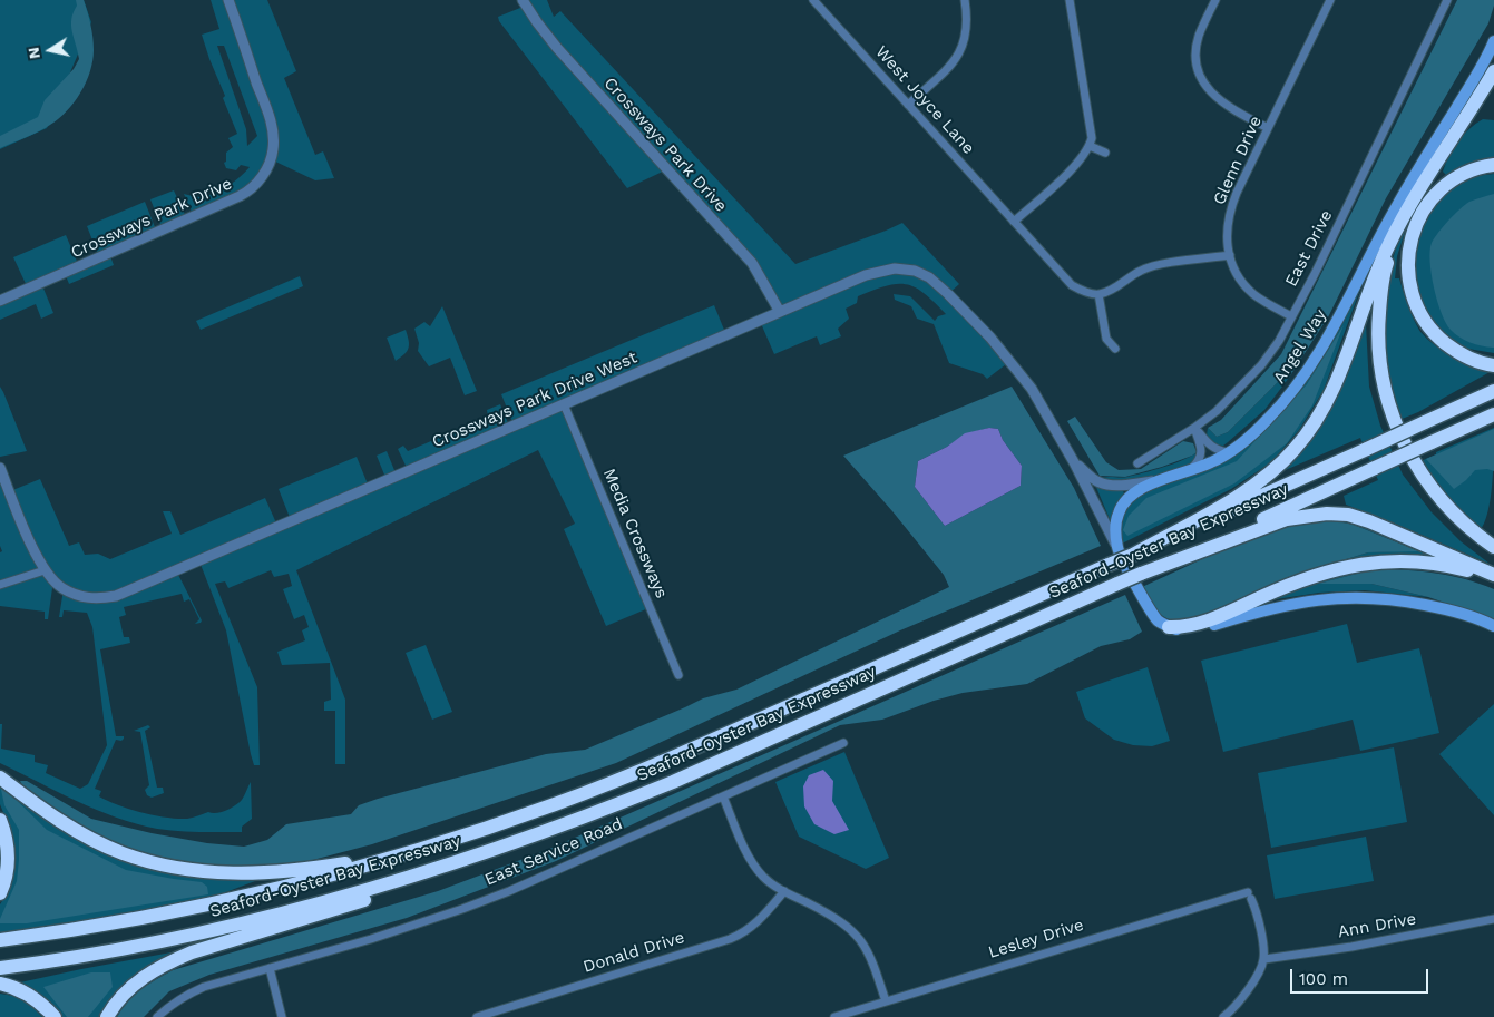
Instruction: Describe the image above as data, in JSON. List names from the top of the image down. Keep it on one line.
{"streets":{"highway":["Seaford-Oyster Bay Expressway"],"main road":["Angel Way"],"street":["West Joyce Lane","Crossways Park Drive","Glenn Drive","East Drive","Crossways Park Drive West","Media Crossways","East Service Road","Ann Drive","Lesley Drive","Donald Drive"]},"crossings":[["Crossways Park Drive","Crossways Park Drive West"],["Glenn Drive","East Drive"],["Angel Way","Crossways Park Drive West"],["Crossways Park Drive West","Media Crossways"],["Ann Drive","Lesley Drive"]],"scale_bar":"100 m","north":"left"}
